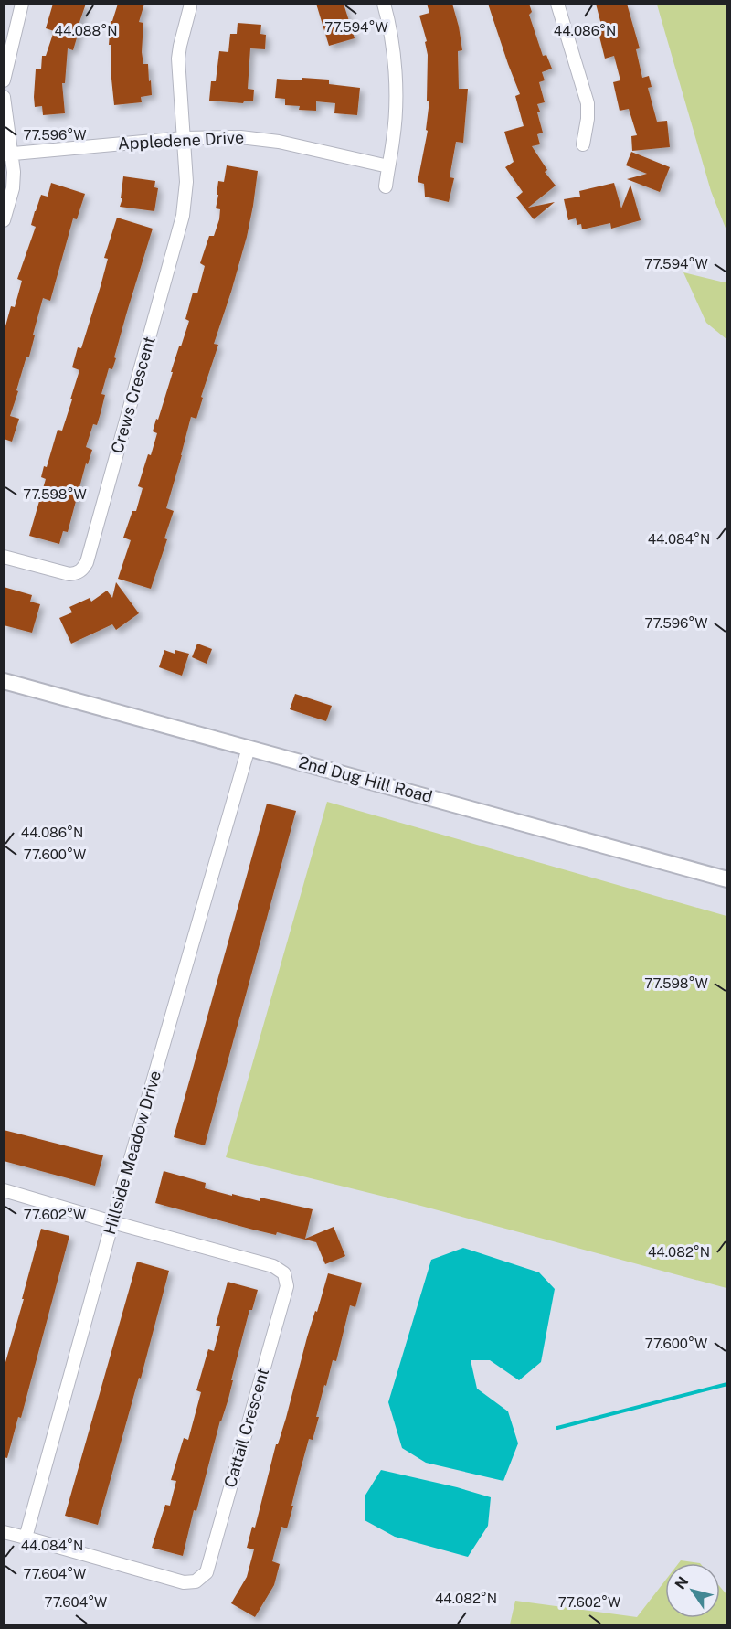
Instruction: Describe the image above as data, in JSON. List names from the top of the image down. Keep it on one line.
{"streets":{"street":["Appledene Drive","Crews Crescent","2nd Dug Hill Road","Hillside Meadow Drive","Cattail Crescent"]},"crossings":[["Appledene Drive","Crews Crescent"],["2nd Dug Hill Road","Hillside Meadow Drive"],["Hillside Meadow Drive","Cattail Crescent"]],"north":"top left","coordinates":["77.594°W","44.088°N","44.086°N","77.596°W","77.598°W","44.084°N","77.600°W","77.602°W","44.082°N","77.604°W"]}
